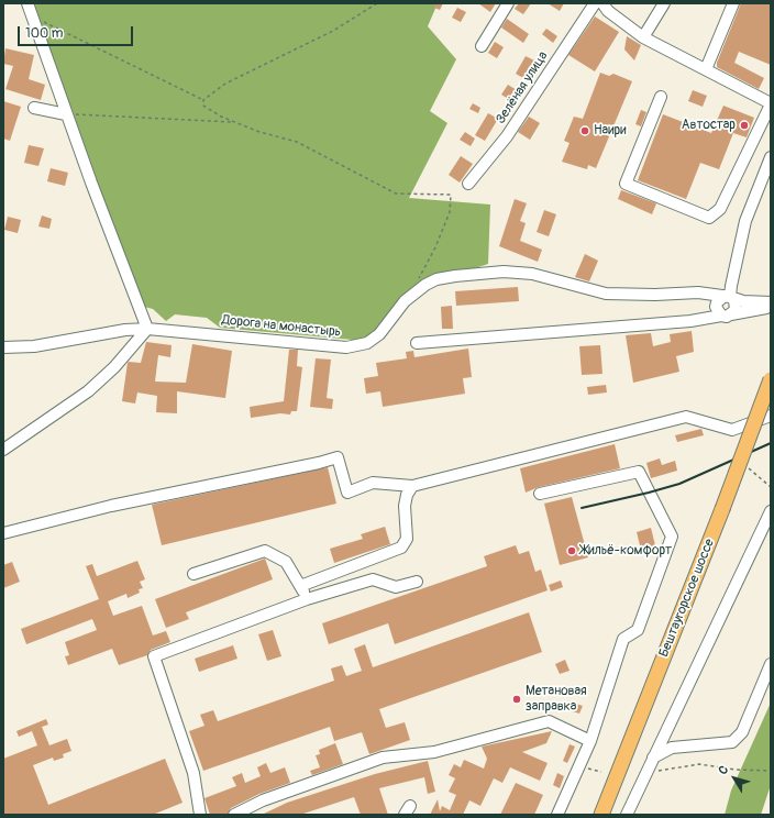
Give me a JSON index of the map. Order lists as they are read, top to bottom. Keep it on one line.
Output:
{"streets":{"main road":["Бештаугорское шоссе"],"street":["Зелёная улица","Дорога на монастырь"]},"places":["Автостар","Наири","Жильё-комфорт","Метановая заправка"],"scale_bar":"100 m","north":"top left"}
